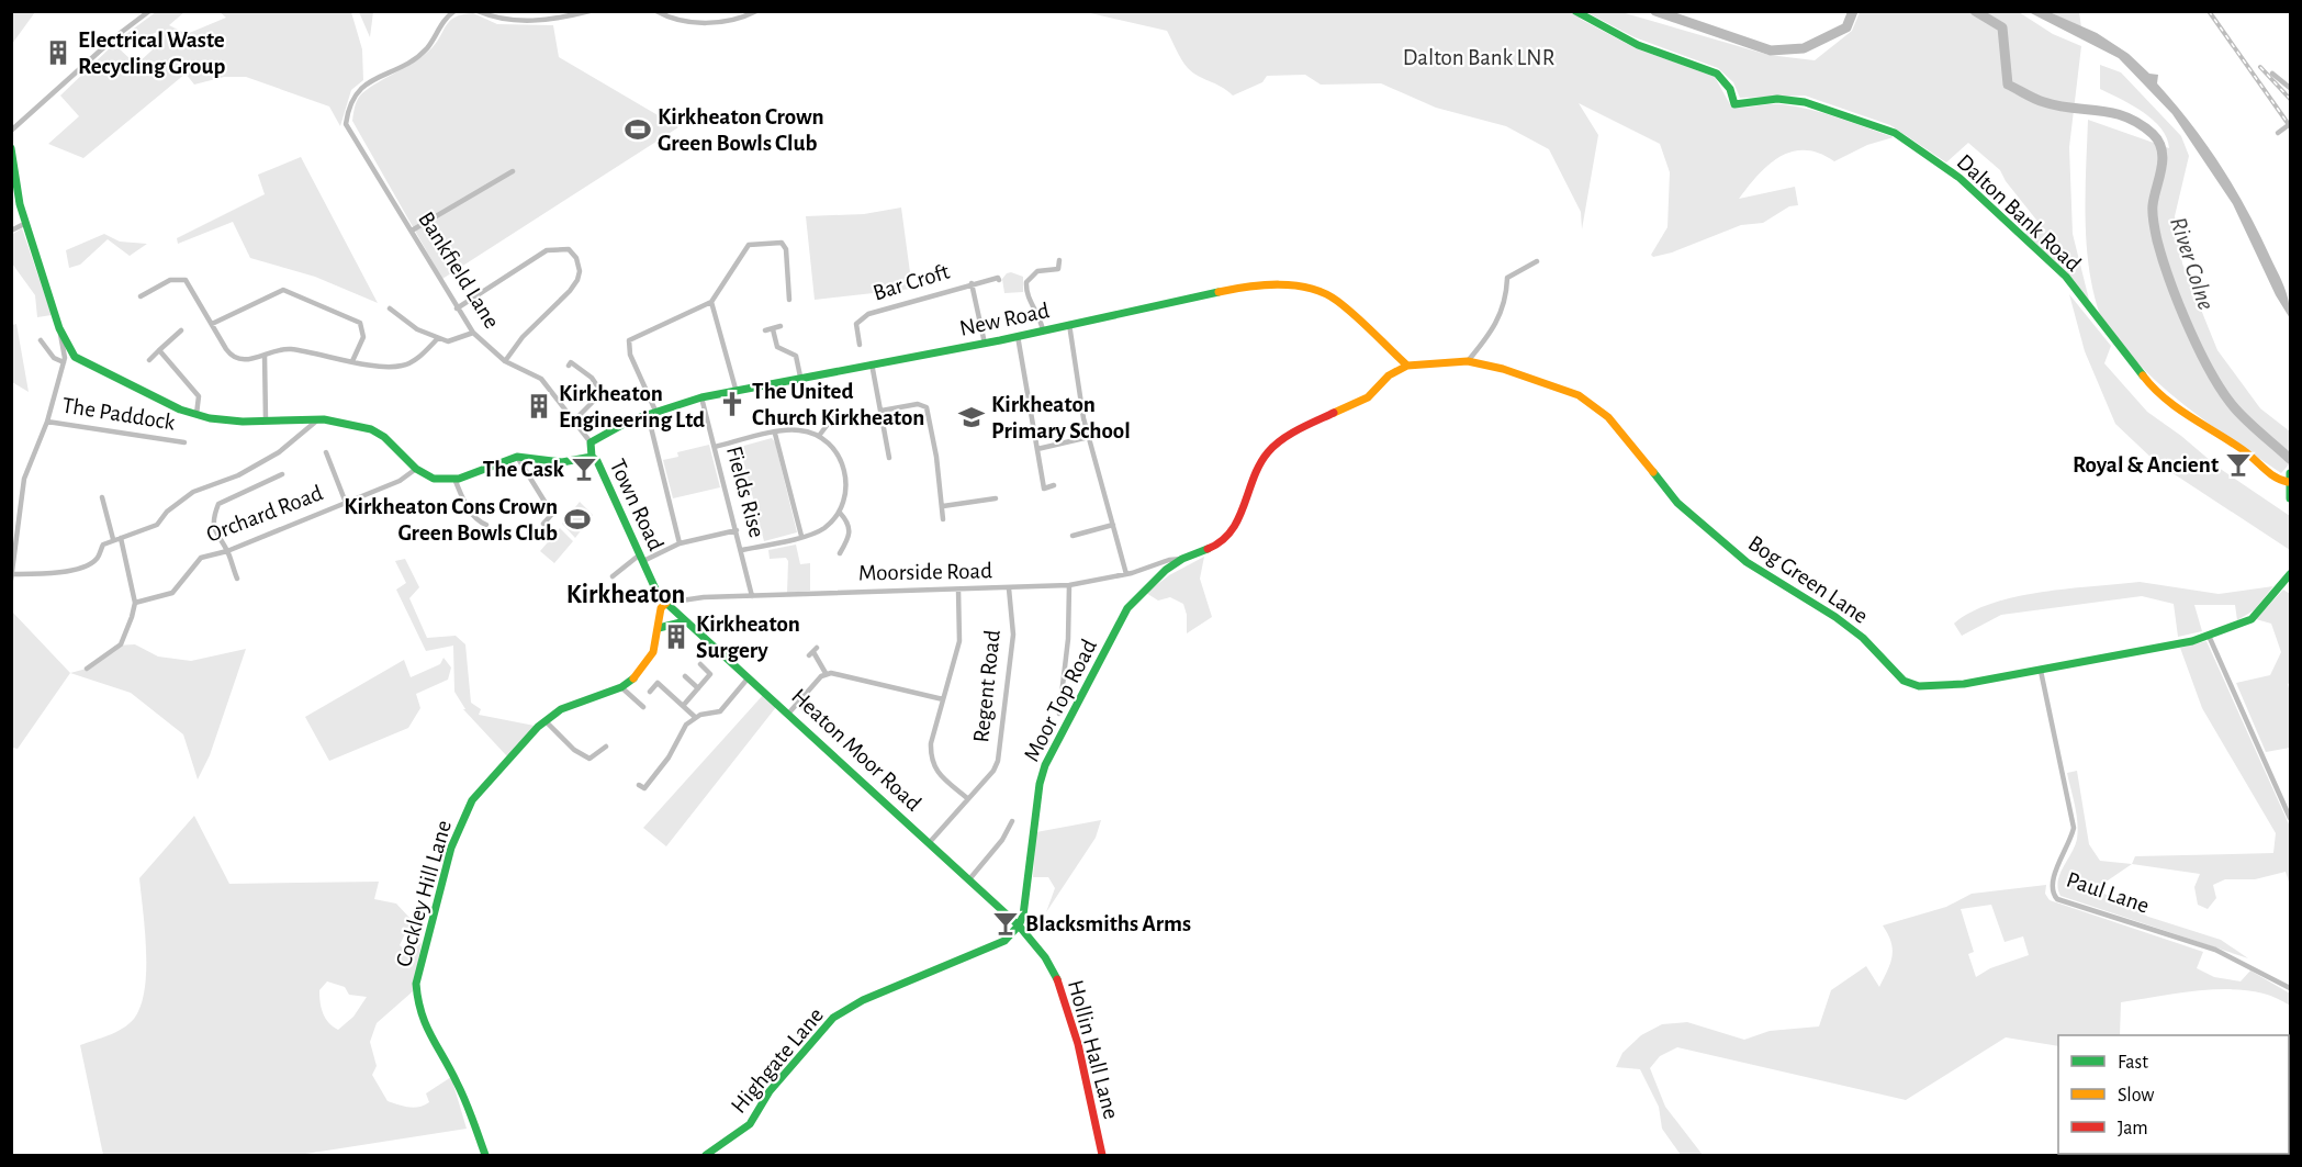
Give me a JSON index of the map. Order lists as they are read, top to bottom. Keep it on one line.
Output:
{"streets":{"street":["Dalton Bank Road","Bankfield Lane","Bar Croft","New Road","The Paddock","Fields Rise","Town Road","Orchard Road","Moorside Road","Bog Green Lane","Regent Road","Moor Top Road","Heaton Moor Road","Paul Lane","Cockley Hill Lane","Hollin Hall Lane","Highgate Lane"]},"crossings":[["Bankfield Lane","New Road"],["Bankfield Lane","Town Road"],["New Road","Fields Rise"],["New Road","Bog Green Lane"],["New Road","Moor Top Road"],["Fields Rise","Moorside Road"],["Town Road","Moorside Road"],["Town Road","Heaton Moor Road"],["Town Road","Cockley Hill Lane"],["Moorside Road","Regent Road"],["Moorside Road","Moor Top Road"],["Moorside Road","Heaton Moor Road"],["Moorside Road","Cockley Hill Lane"],["Bog Green Lane","Moor Top Road"],["Bog Green Lane","Paul Lane"],["Regent Road","Heaton Moor Road"],["Moor Top Road","Heaton Moor Road"],["Moor Top Road","Hollin Hall Lane"],["Moor Top Road","Highgate Lane"],["Heaton Moor Road","Cockley Hill Lane"],["Heaton Moor Road","Hollin Hall Lane"],["Heaton Moor Road","Highgate Lane"],["Hollin Hall Lane","Highgate Lane"]],"districts":["Kirkheaton"],"water":["River Colne"],"parks":["Dalton Bank LNR"],"places":{"building":["Electrical Waste Recycling Group","Kirkheaton Engineering Ltd","Kirkheaton Surgery"],"sports":["Kirkheaton Crown Green Bowls Club","Kirkheaton Cons Crown Green Bowls Club"],"church":["The United Church Kirkheaton"],"school or university":["Kirkheaton Primary School"],"bar":["Royal & Ancient","The Cask","Blacksmiths Arms"]},"legend":["Fast","Slow","Jam"]}
